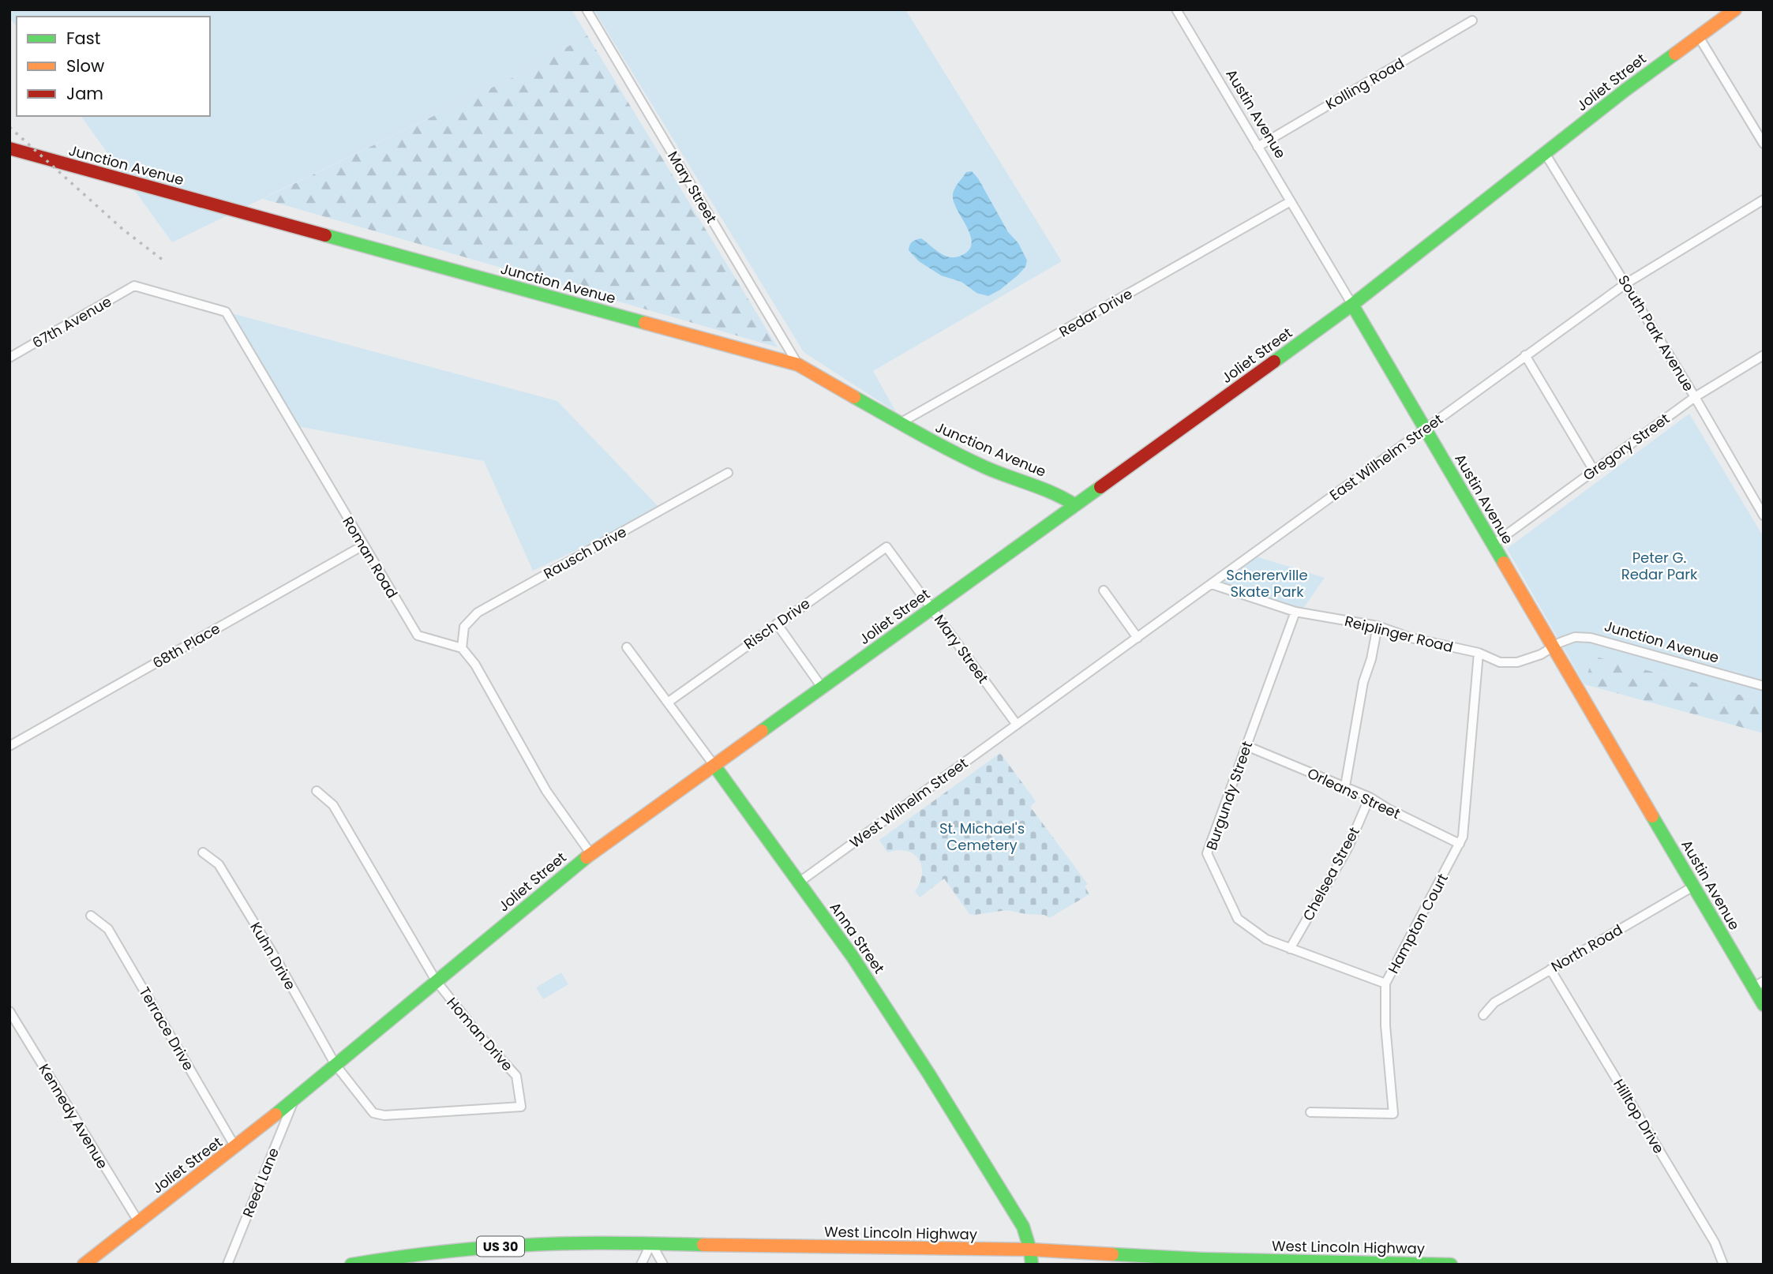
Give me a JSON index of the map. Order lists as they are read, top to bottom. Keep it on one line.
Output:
{"streets":{"street":["Joliet Street","Kolling Road","Austin Avenue","Junction Avenue","Mary Street","Redar Drive","67th Avenue","South Park Avenue","Gregory Street","East Wilhelm Street","Rausch Drive","Roman Road","Risch Drive","Reiplinger Road","68th Place","Orleans Street","Burgundy Street","West Wilhelm Street","Chelsea Street","Hampton Court","Anna Street","North Road","Kuhn Drive","Terrace Drive","Homan Drive","Kennedy Avenue","Hilltop Drive","Reed Lane","West Lincoln Highway","US 30"]},"crossings":[["Joliet Street","Austin Avenue"],["Joliet Street","Junction Avenue"],["Joliet Street","Mary Street"],["Joliet Street","South Park Avenue"],["Joliet Street","Anna Street"],["Joliet Street","Kuhn Drive"],["Joliet Street","Terrace Drive"],["Joliet Street","Homan Drive"],["Joliet Street","Kennedy Avenue"],["Joliet Street","Reed Lane"],["Kolling Road","Austin Avenue"],["Austin Avenue","Junction Avenue"],["Austin Avenue","Redar Drive"],["Austin Avenue","Gregory Street"],["Austin Avenue","East Wilhelm Street"],["Austin Avenue","Reiplinger Road"],["Austin Avenue","North Road"],["Junction Avenue","Mary Street"],["Junction Avenue","Redar Drive"],["Junction Avenue","Reiplinger Road"],["Mary Street","East Wilhelm Street"],["Mary Street","Risch Drive"],["Mary Street","West Wilhelm Street"],["67th Avenue","Roman Road"],["South Park Avenue","Gregory Street"],["South Park Avenue","East Wilhelm Street"],["East Wilhelm Street","Reiplinger Road"],["East Wilhelm Street","West Wilhelm Street"],["Rausch Drive","Roman Road"],["Roman Road","68th Place"],["Risch Drive","Anna Street"],["Reiplinger Road","Burgundy Street"],["Reiplinger Road","Hampton Court"],["Orleans Street","Burgundy Street"],["Orleans Street","Chelsea Street"],["Orleans Street","Hampton Court"],["Burgundy Street","Chelsea Street"],["Burgundy Street","Hampton Court"],["West Wilhelm Street","Anna Street"],["Anna Street","West Lincoln Highway"],["North Road","Hilltop Drive"],["Kuhn Drive","Homan Drive"]],"parks":["Peter G. Redar Park","Schererville Skate Park","St. Michael's Cemetery"],"legend":["Fast","Slow","Jam"]}
